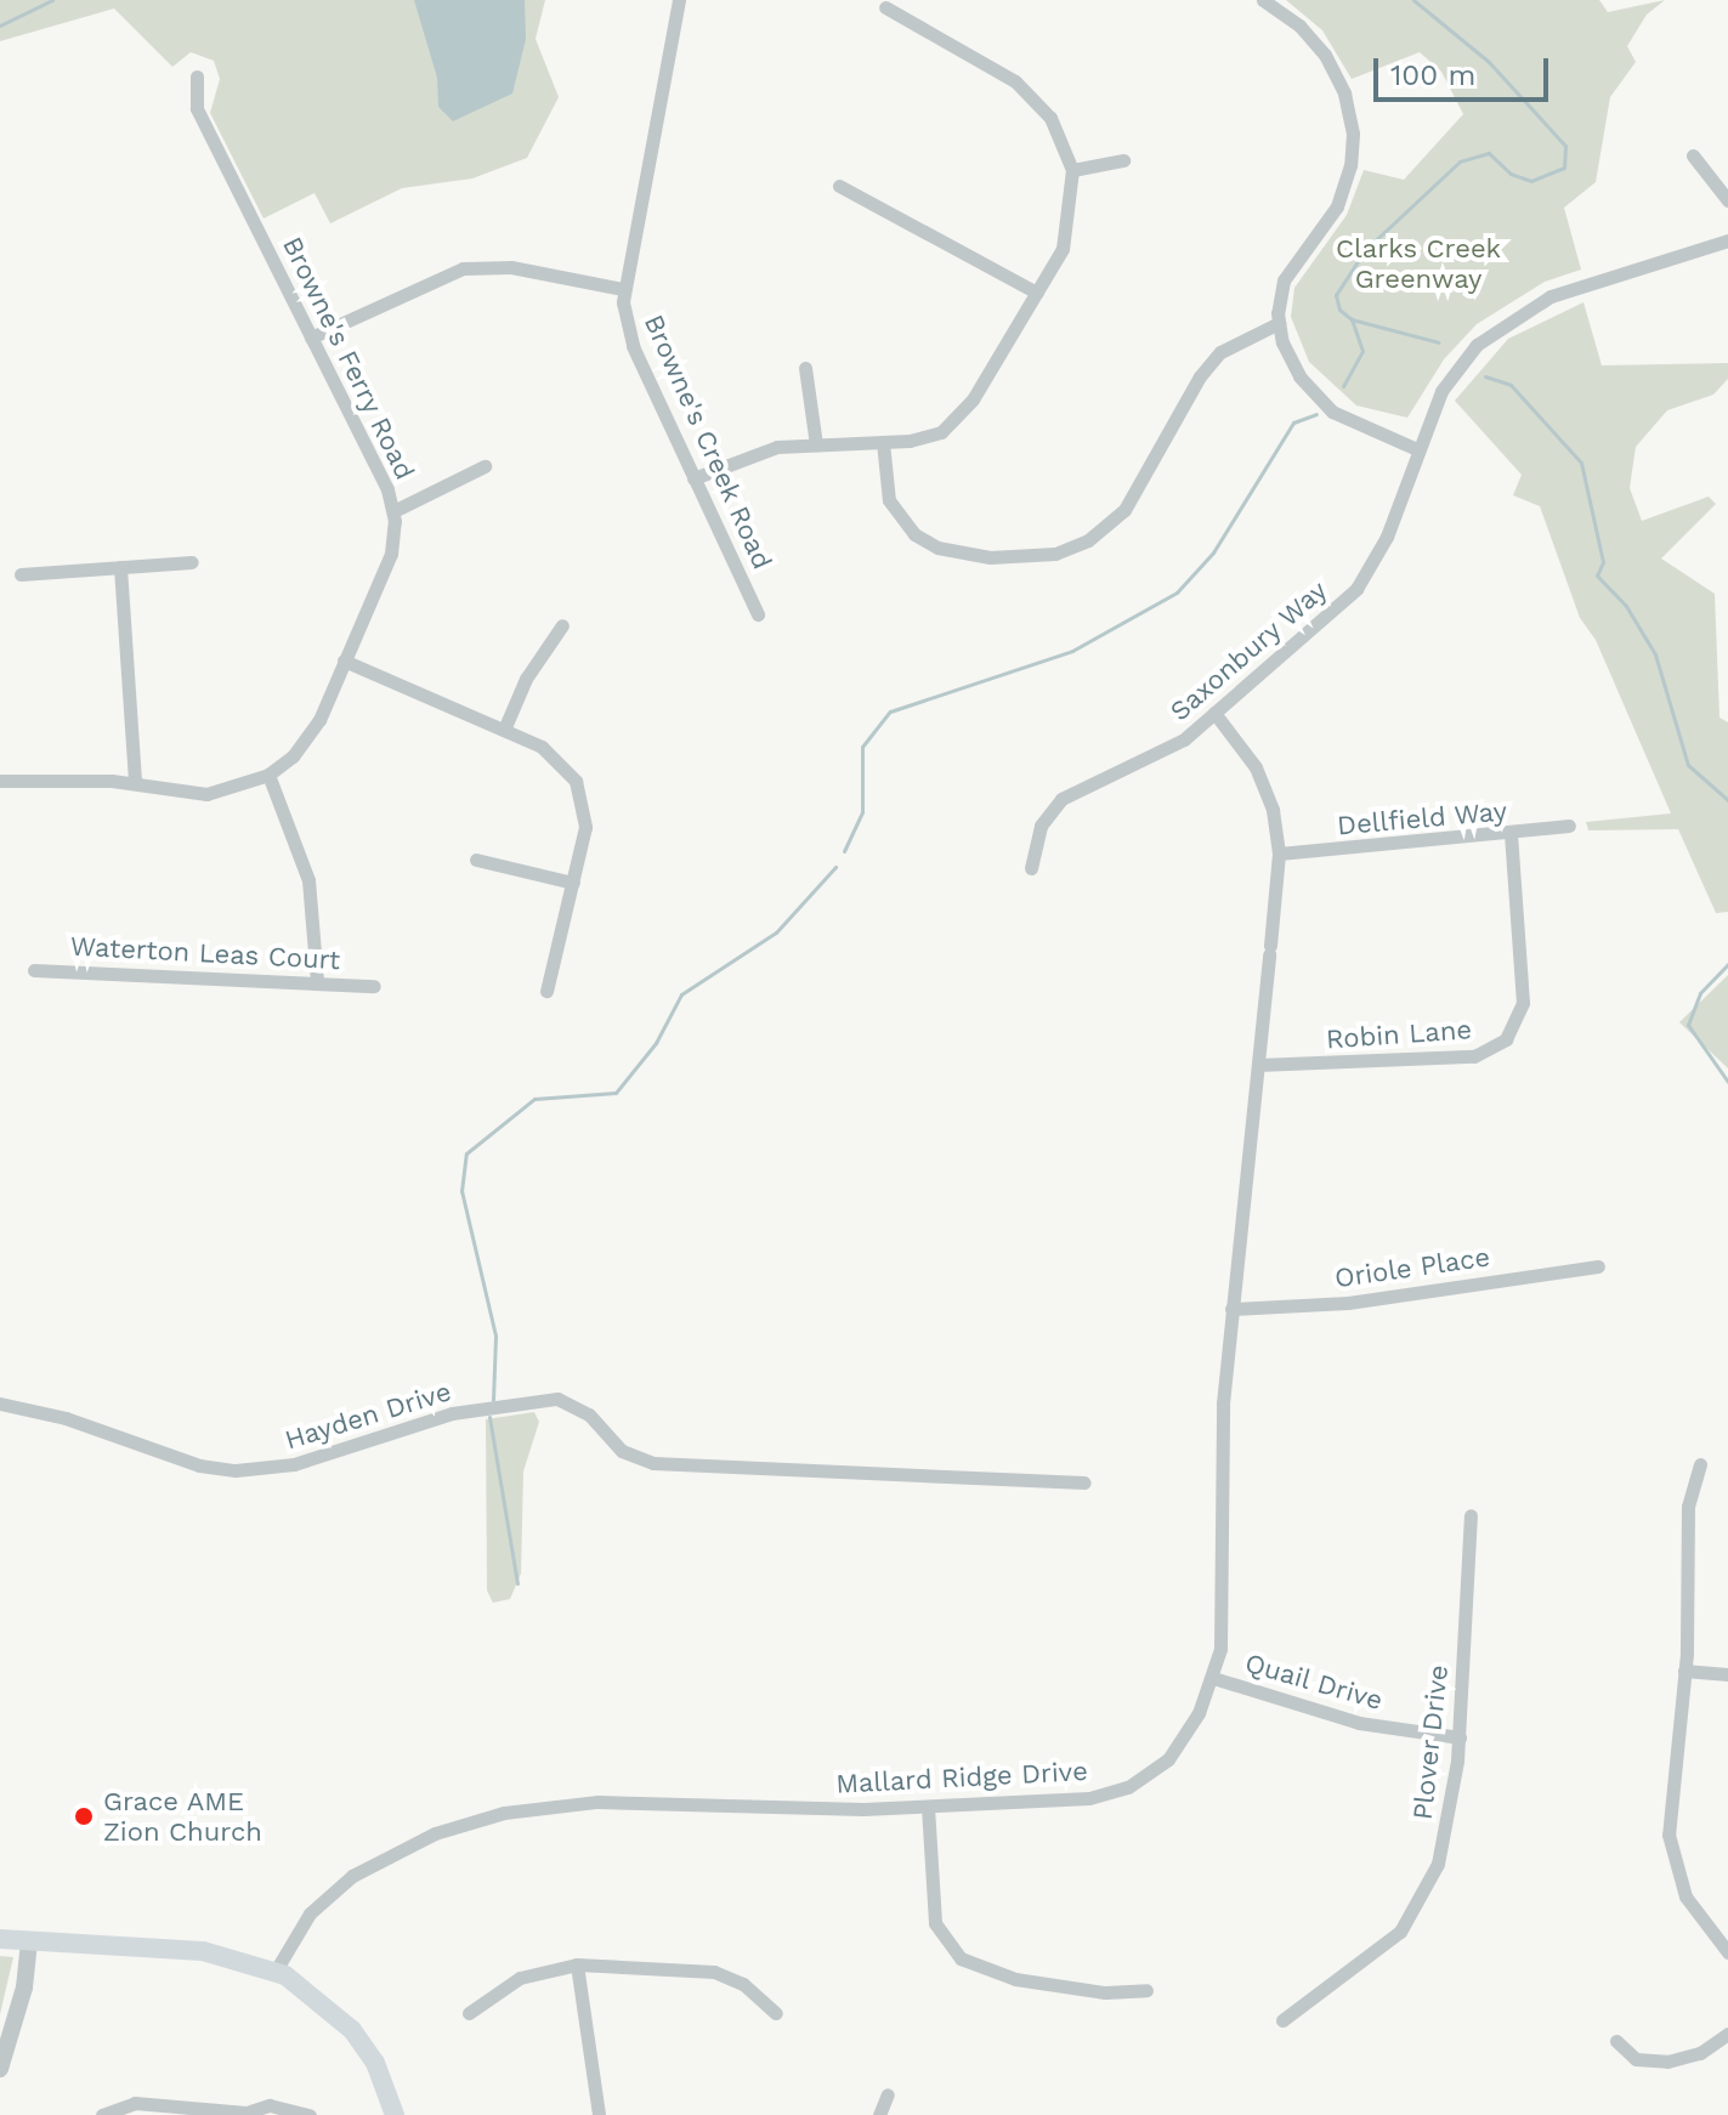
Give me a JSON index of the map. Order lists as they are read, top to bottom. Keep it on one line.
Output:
{"streets":{"street":["Browne's Ferry Road","Browne's Creek Road","Saxonbury Way","Dellfield Way","Waterton Leas Court","Robin Lane","Oriole Place","Hayden Drive","Quail Drive","Plover Drive","Mallard Ridge Drive"]},"crossings":[["Saxonbury Way","Mallard Ridge Drive"],["Dellfield Way","Robin Lane"],["Dellfield Way","Mallard Ridge Drive"],["Robin Lane","Mallard Ridge Drive"],["Oriole Place","Mallard Ridge Drive"],["Quail Drive","Plover Drive"],["Quail Drive","Mallard Ridge Drive"]],"parks":["Clarks Creek Greenway"],"places":["Grace AME Zion Church"],"scale_bar":"100 m"}
